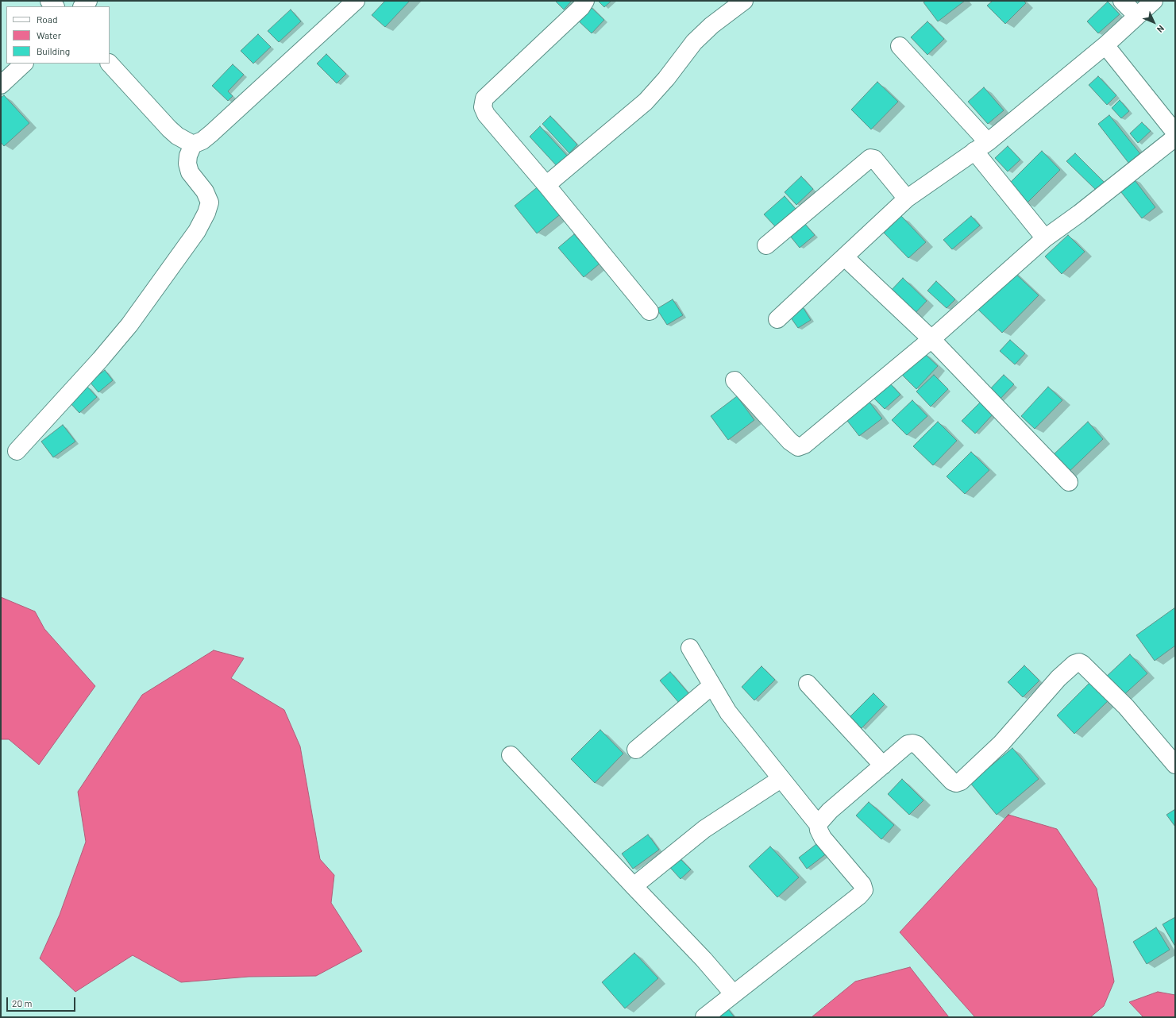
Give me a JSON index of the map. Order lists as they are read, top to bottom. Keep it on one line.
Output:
{"legend":["Road","Water","Building"],"scale_bar":"20 m","north":"bottom right"}
